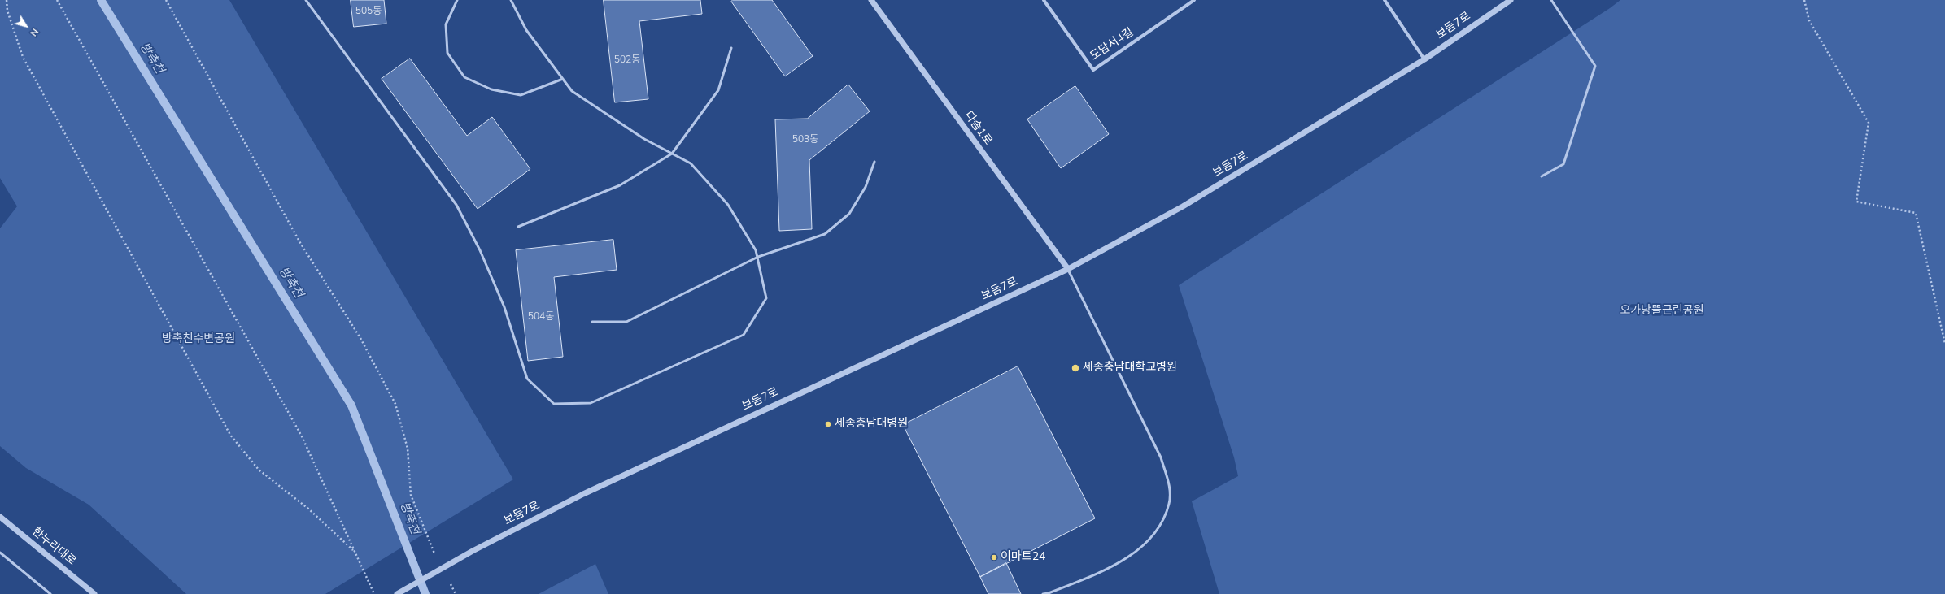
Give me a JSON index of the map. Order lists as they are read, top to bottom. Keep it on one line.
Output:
{"streets":{"street":["보듬7로","도담서4길","다솜1로","한누리대로"]},"crossings":[["보듬7로","다솜1로"]],"water":["방축천"],"parks":["오가낭뜰근린공원","방축천수변공원"],"places":["세종충남대학교병원","세종충남대병원","이마트24"],"house_numbers":["505동","502동","503동","504동"],"north":"bottom right"}
